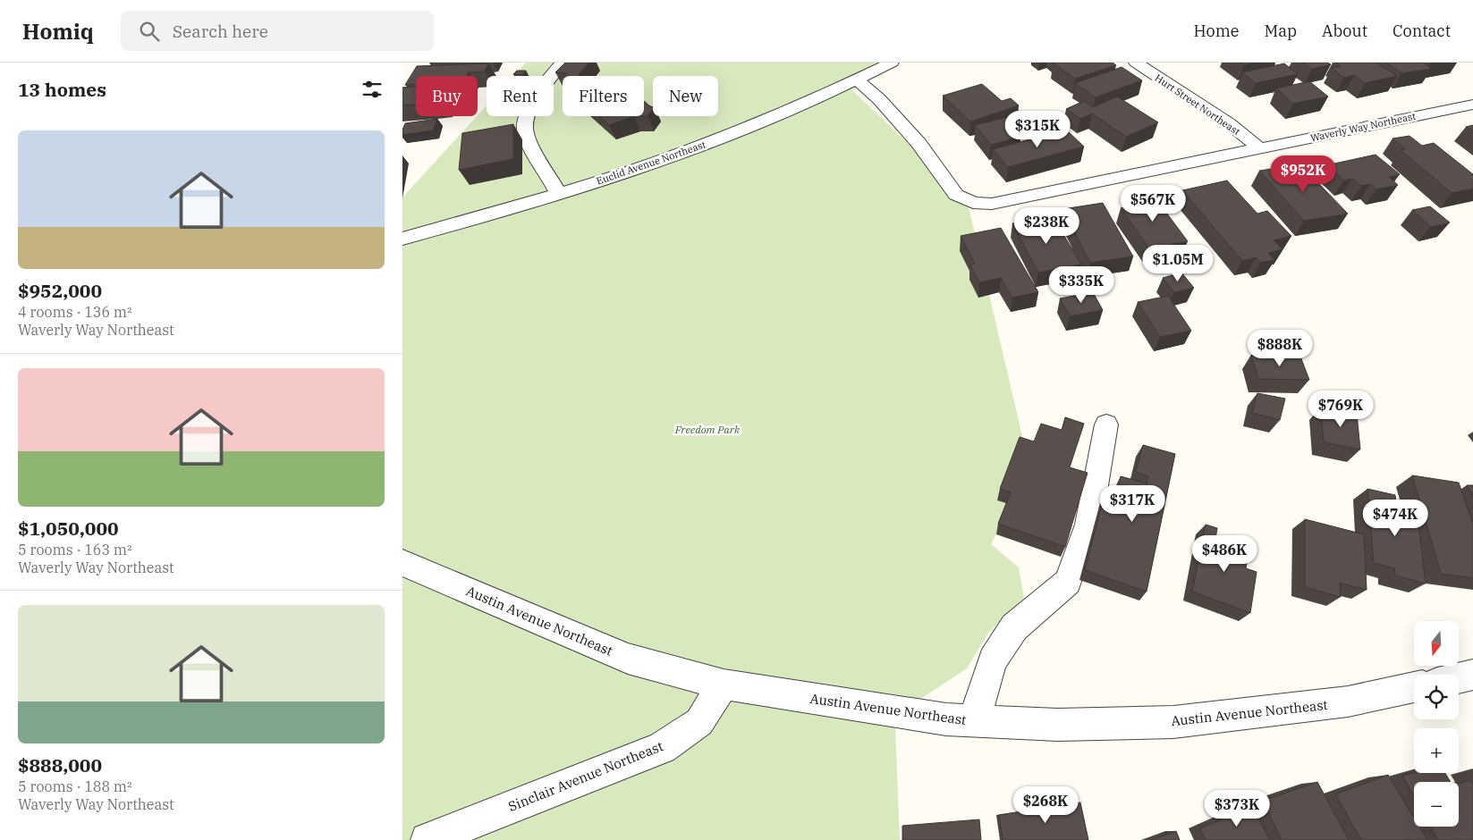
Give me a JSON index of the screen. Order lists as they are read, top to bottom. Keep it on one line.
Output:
{"streets":{"street":["Hurt Street Northeast","Waverly Way Northeast","Euclid Avenue Northeast","Austin Avenue Northeast","Sinclair Avenue Northeast"]},"crossings":[["Hurt Street Northeast","Waverly Way Northeast"],["Waverly Way Northeast","Euclid Avenue Northeast"],["Austin Avenue Northeast","Sinclair Avenue Northeast"]],"parks":["Freedom Park"],"north":"bottom","page":{"header":"Homiq","search":"Search here","nav":["Home","Map","About","Contact"],"heading":"13 homes","chip":["Buy","Rent","Filters","New"],"price":["$315K","$952K","$567K","$238K","$1.05M","$335K","$888K","$769K","$317K","$474K","$486K","$268K","$373K"],"list":[{"name":"$952,000","note":"4 rooms · 136 m² · Waverly Way Northeast"},{"name":"$1,050,000","note":"5 rooms · 163 m² · Waverly Way Northeast"},{"name":"$888,000","note":"5 rooms · 188 m² · Waverly Way Northeast"}],"map_buttons":["+","−"]}}
